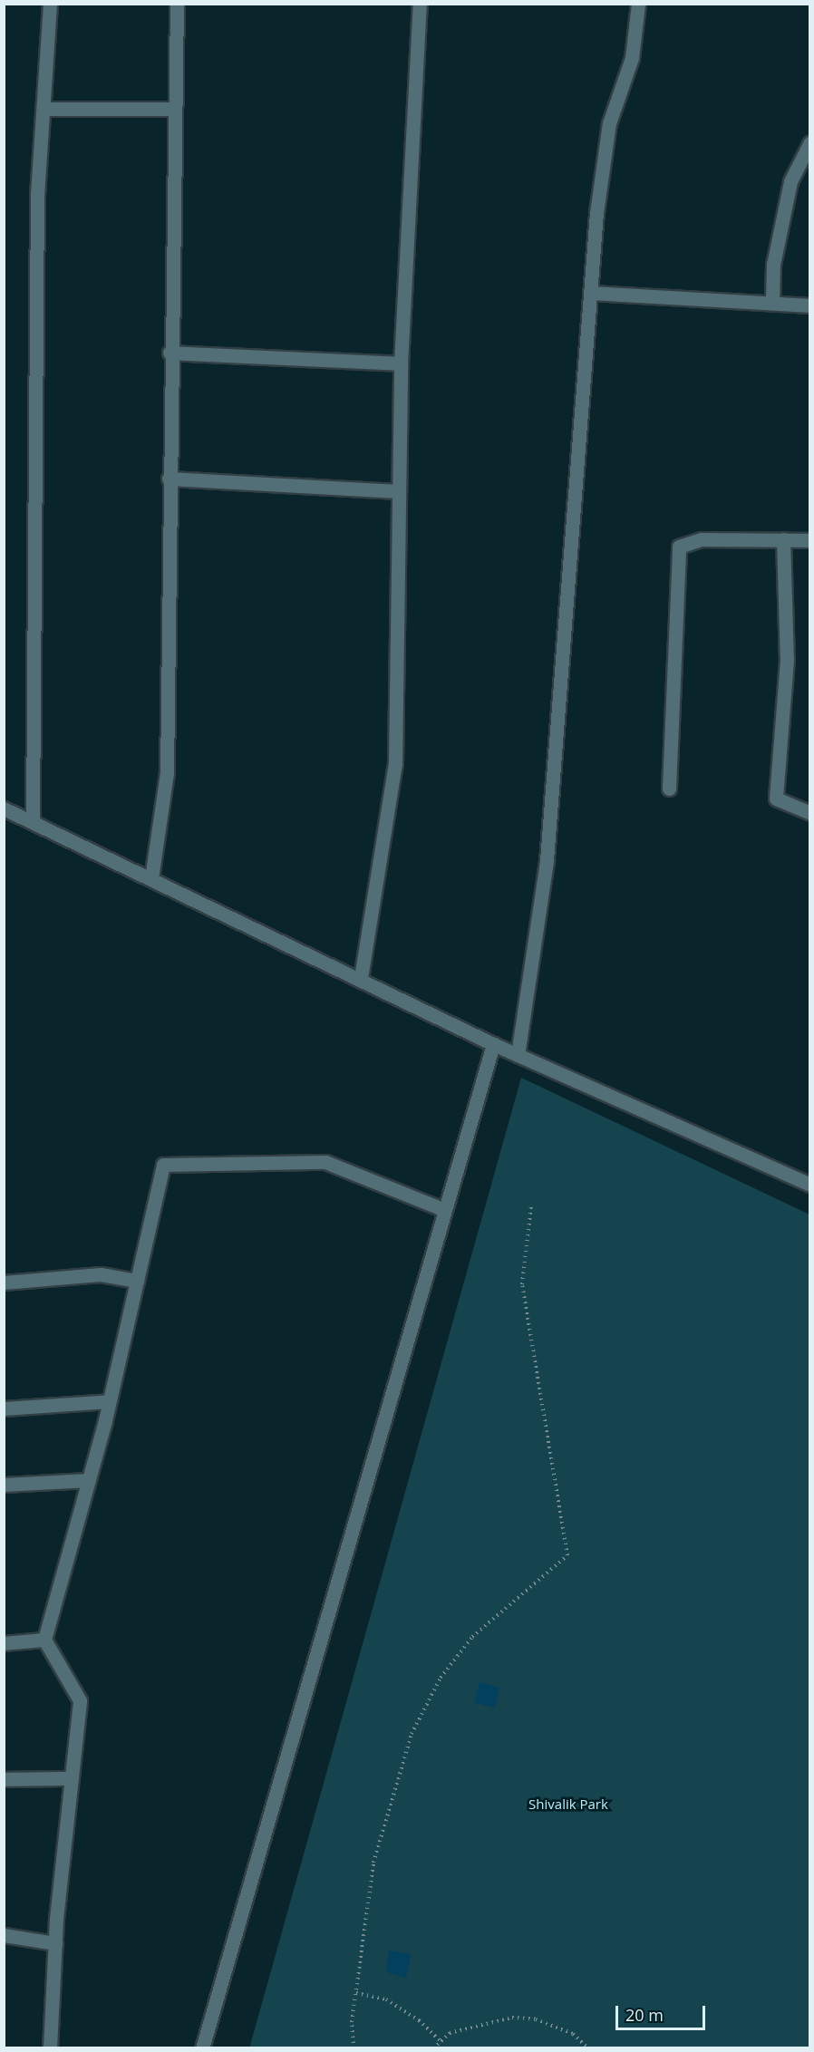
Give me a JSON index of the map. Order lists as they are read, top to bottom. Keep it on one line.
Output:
{"parks":["Shivalik Park"],"scale_bar":"20 m"}
